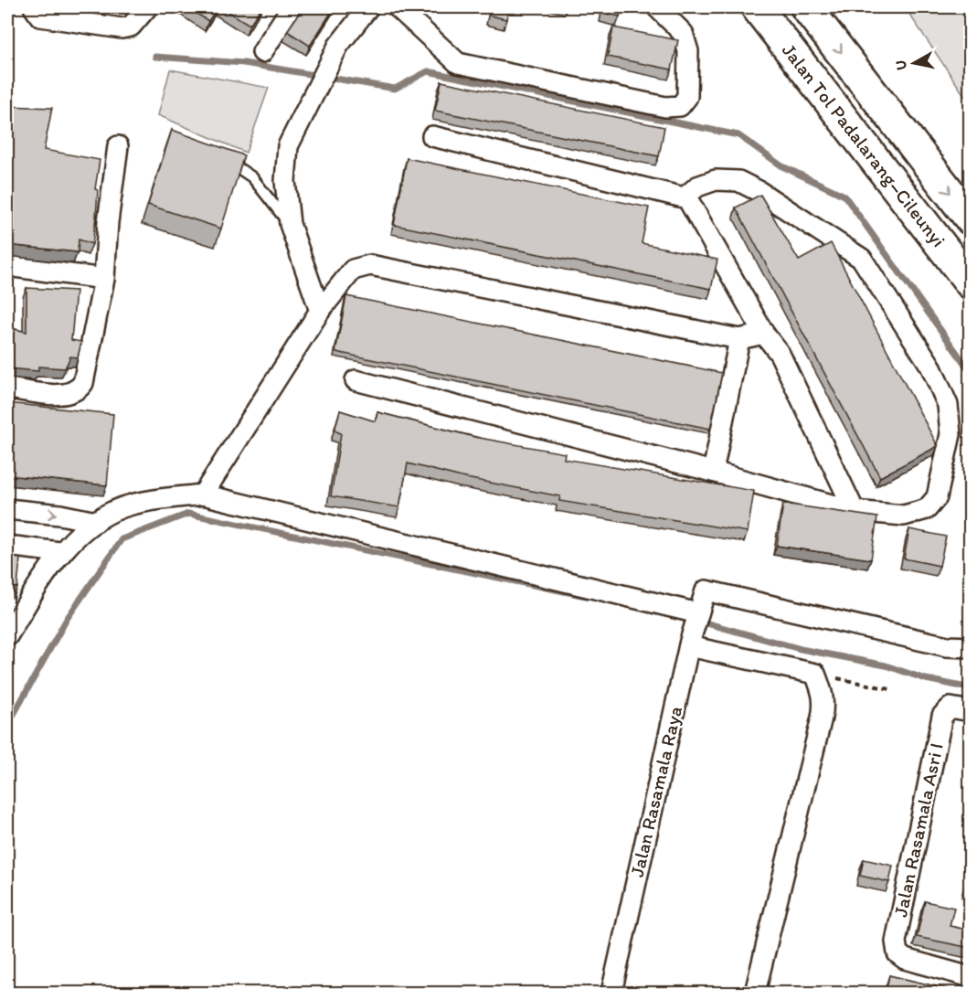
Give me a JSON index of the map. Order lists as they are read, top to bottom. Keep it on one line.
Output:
{"streets":{"highway":["Jalan Tol Padalarang–Cileunyi"],"street":["Jalan Rasamala Raya","Jalan Rasamala Asri I"]},"north":"left"}
